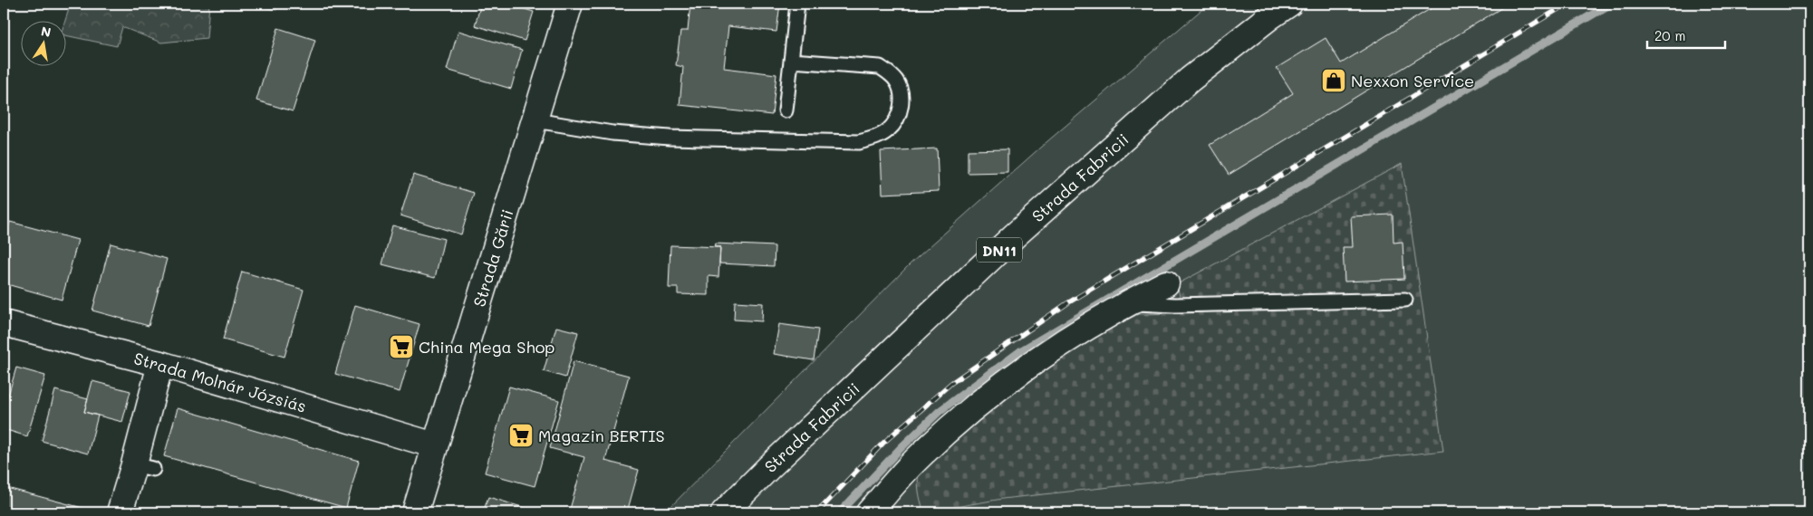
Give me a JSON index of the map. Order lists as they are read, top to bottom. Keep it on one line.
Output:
{"streets":{"main road":["Strada Fabricii","DN11","Strada Gării","Strada Molnár Józsiás"]},"crossings":[["Strada Gării","Strada Molnár Józsiás"]],"places":{"shop":["Nexxon Service"],"supermarket":["China Mega Shop","Magazin BERTIS"]},"scale_bar":"20 m","north":"top"}
